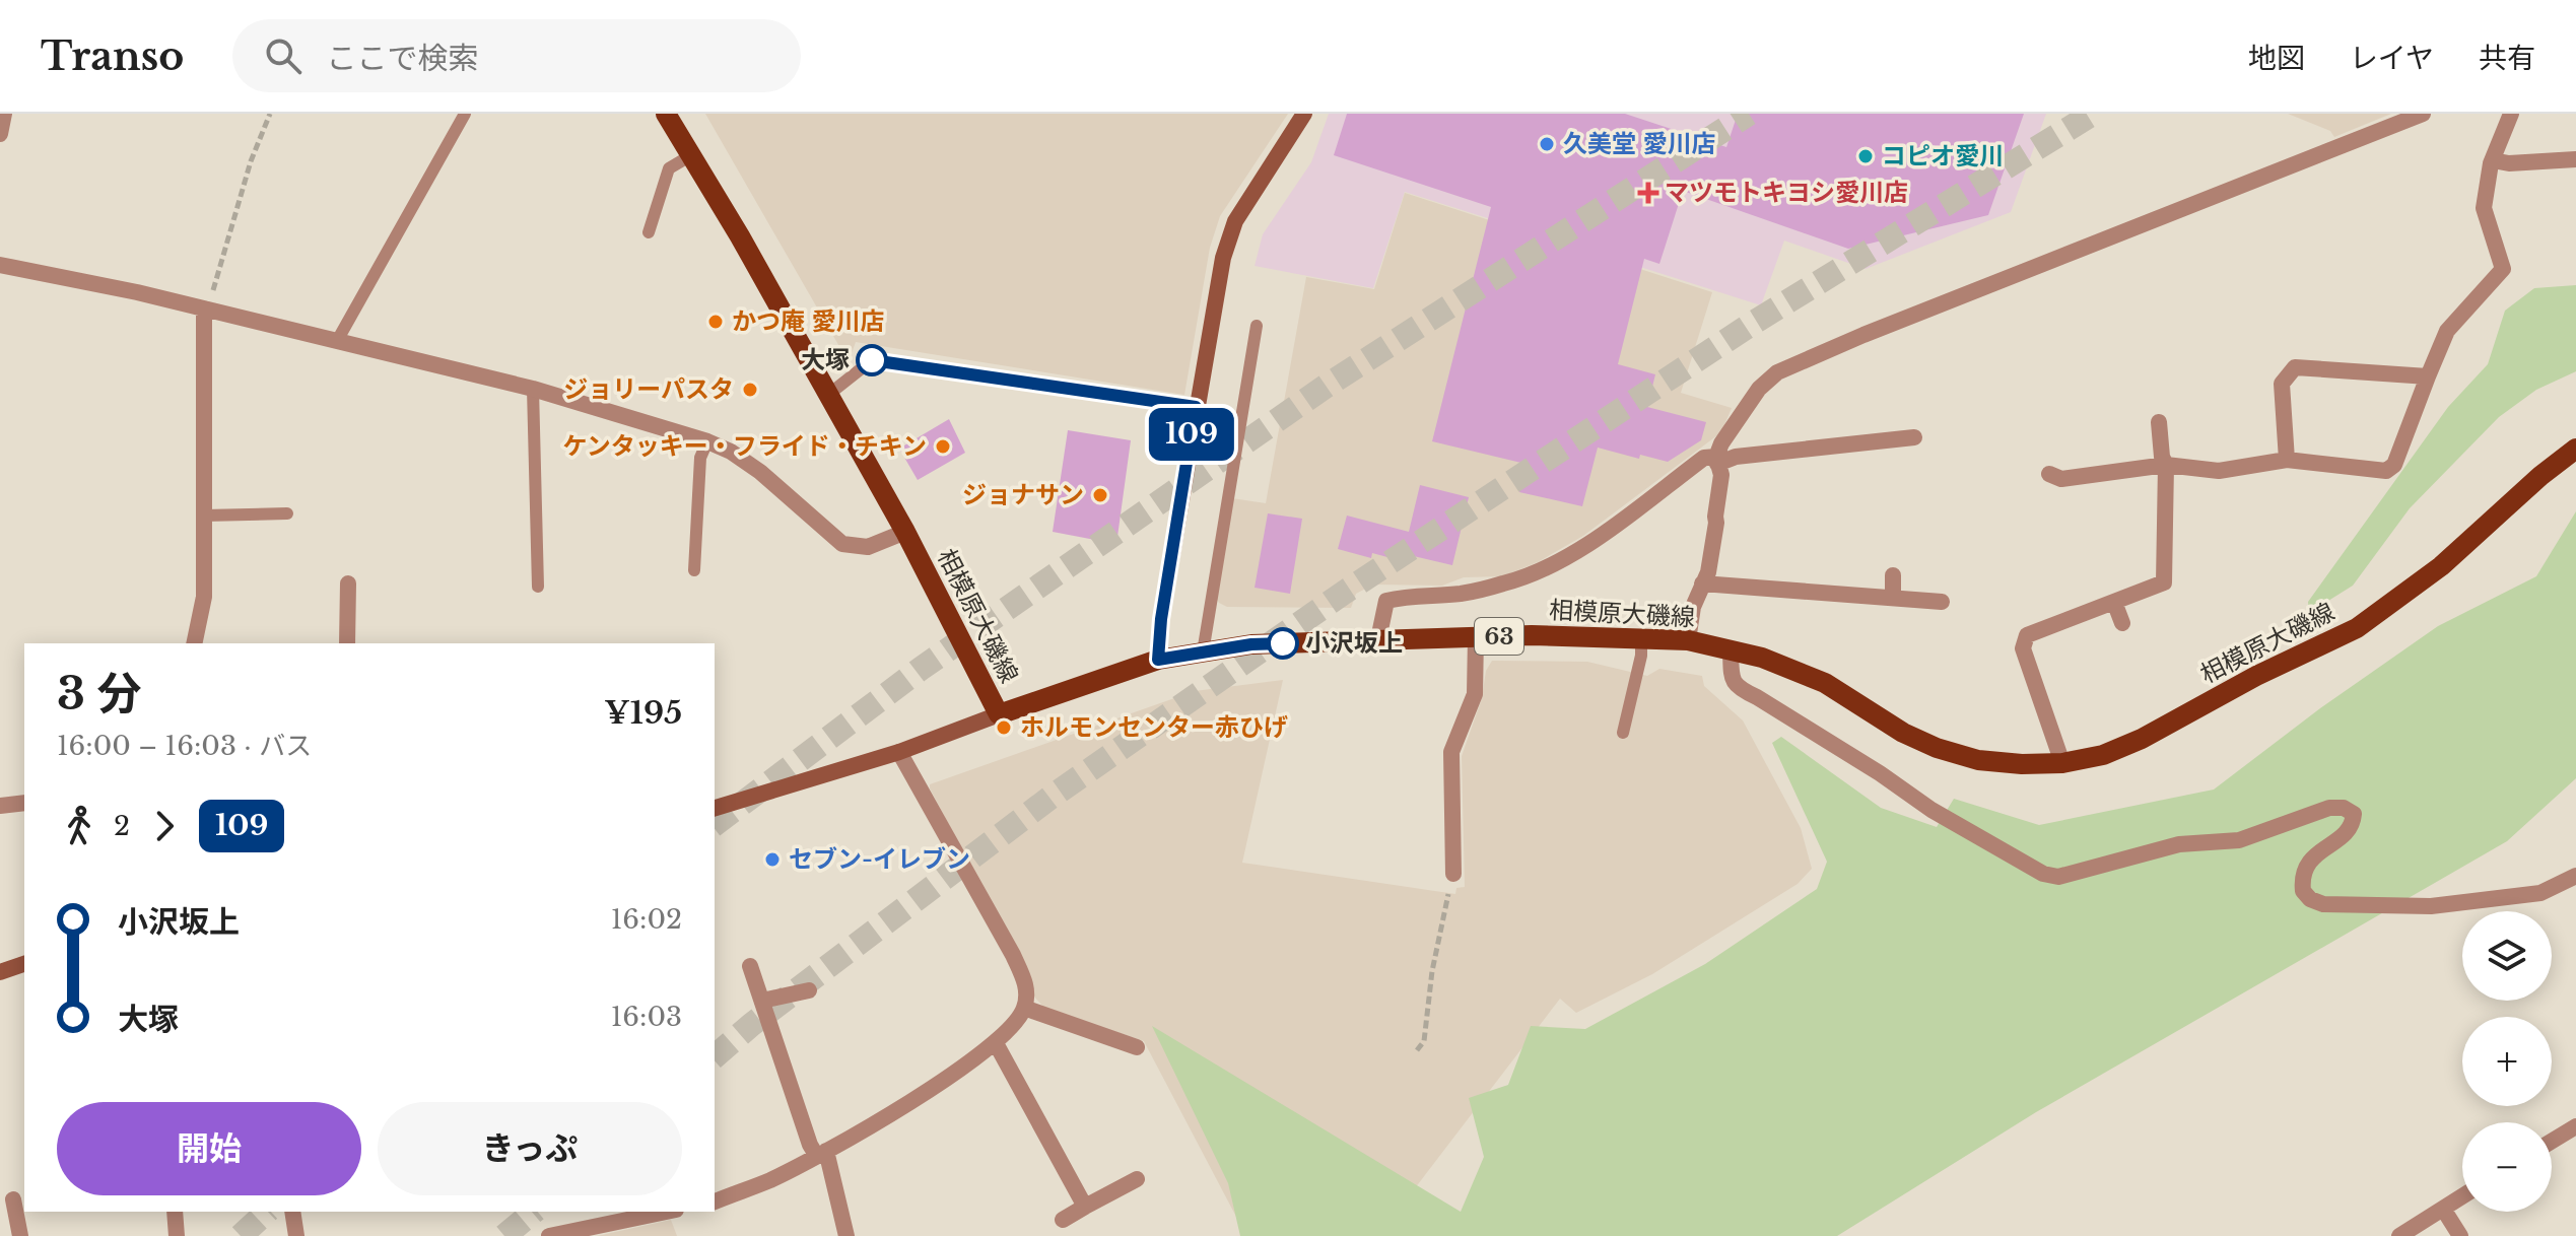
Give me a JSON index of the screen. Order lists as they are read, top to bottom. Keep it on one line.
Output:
{"streets":{"main road":["相模原大磯線","63"]},"places":{"other":["久美堂 愛川店","コピオ愛川","かつ庵 愛川店","大塚","ジョリーパスタ","ケンタッキー・フライド・チキン","ジョナサン","小沢坂上","ホルモンセンター赤ひげ","セブン-イレブン"],"health":["マツモトキヨシ愛川店"]},"lines":["bus line 109"],"page":{"header":"Transo","search":"ここで検索","nav":["地図","レイヤ","共有"],"on_map":"109","heading":["3 分","16:00 – 16:03 · バス","¥195"],"legs":["2","109"],"list":[{"name":"小沢坂上","value":"16:02"},{"name":"大塚","value":"16:03"}],"map_buttons":["+","−"],"buttons":["開始","きっぷ"]}}
